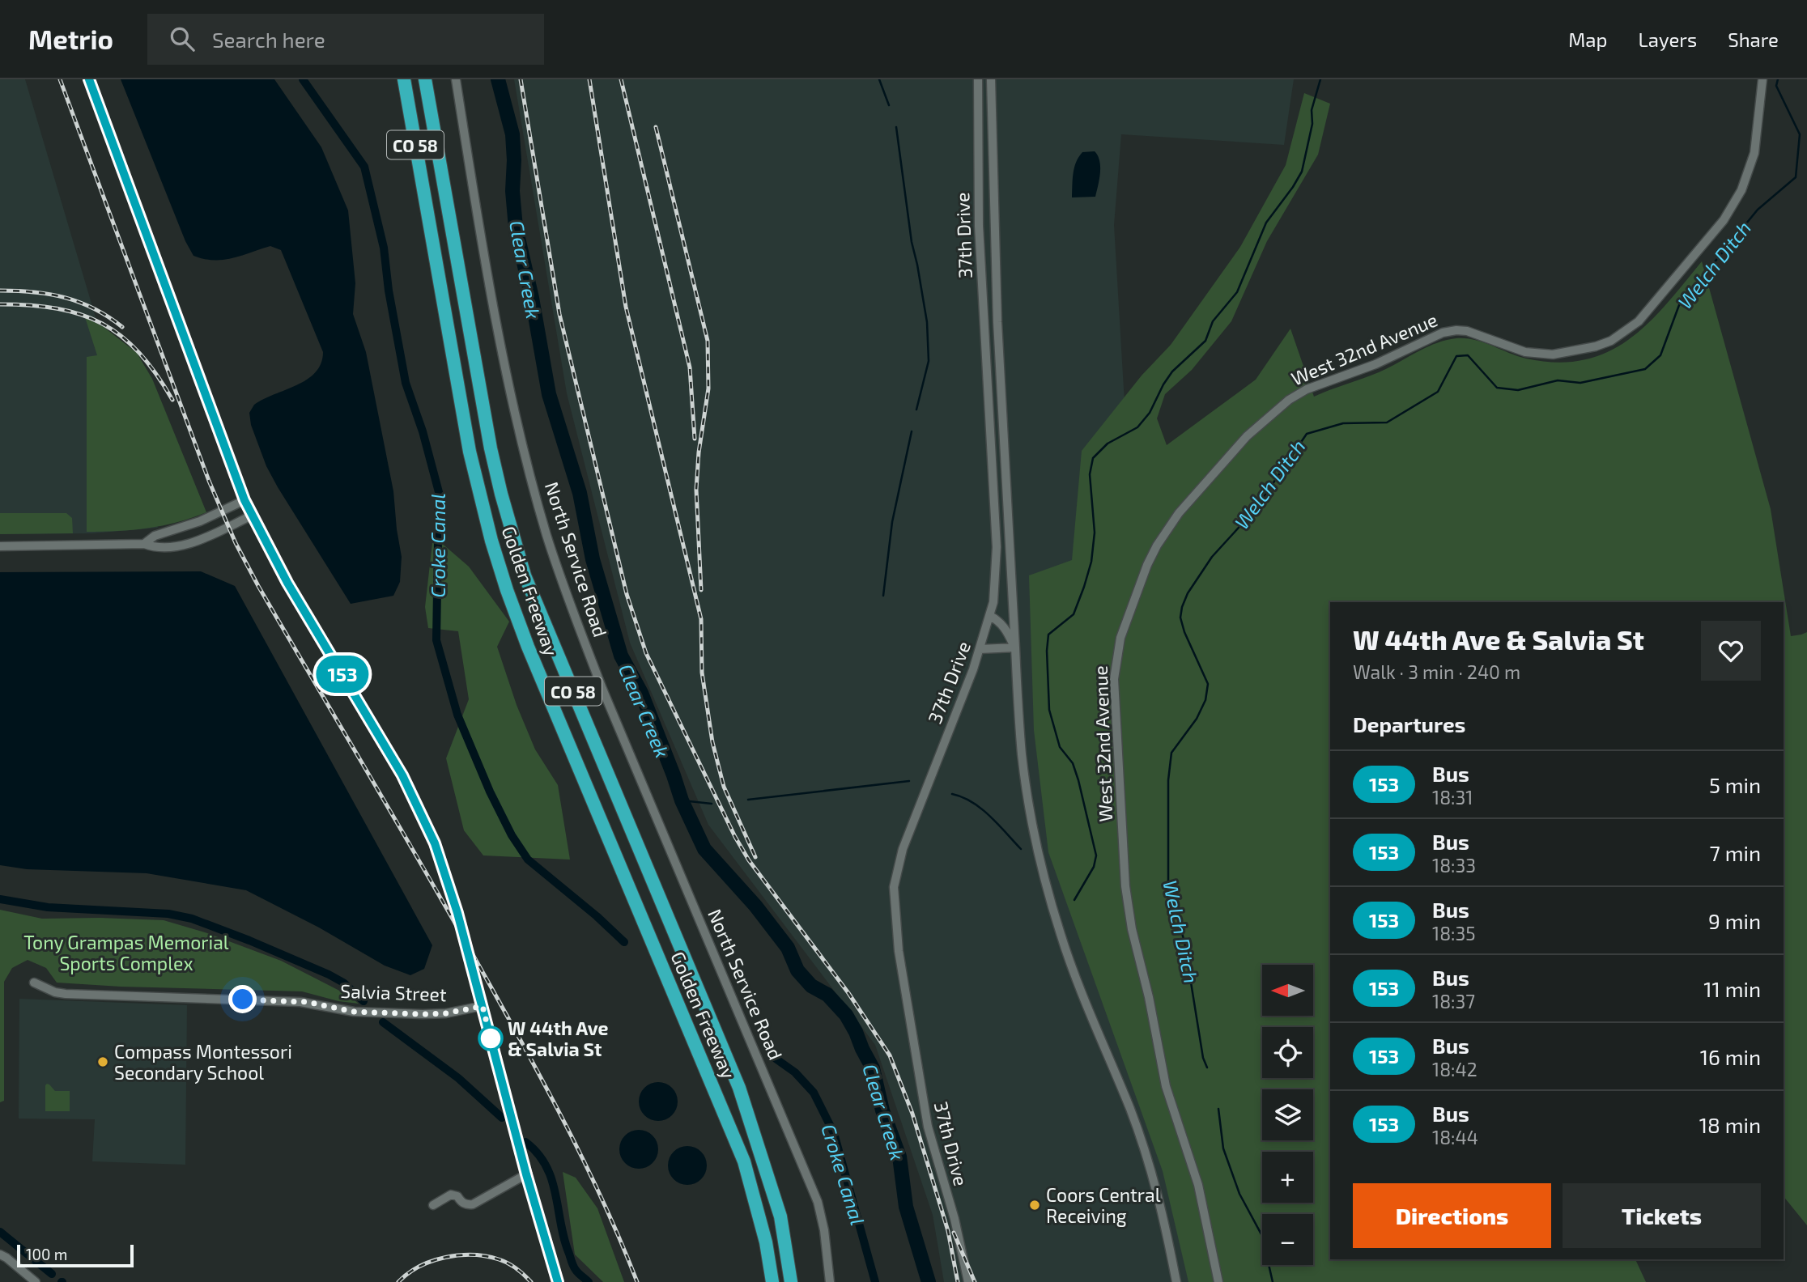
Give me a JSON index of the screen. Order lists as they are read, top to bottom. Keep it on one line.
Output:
{"streets":{"highway":["CO 58","Golden Freeway"],"street":["37th Drive","West 32nd Avenue","North Service Road","Salvia Street"]},"water":["Welch Ditch","Clear Creek","Croke Canal"],"parks":["Tony Grampas Memorial Sports Complex"],"places":["W 44th Ave & Salvia St","Compass Montessori Secondary School","Coors Central Receiving"],"lines":["bus line 153"],"scale_bar":"100 m","north":"left","page":{"header":"Metrio","search":"Search here","nav":["Map","Layers","Share"],"on_map":"153","heading":[["W 44th Ave & Salvia St","Walk · 3 min · 240 m"],"Departures"],"list":[{"mark":"153","name":"Bus","note":"18:31","value":"5 min"},{"mark":"153","name":"Bus","note":"18:33","value":"7 min"},{"mark":"153","name":"Bus","note":"18:35","value":"9 min"},{"mark":"153","name":"Bus","note":"18:37","value":"11 min"},{"mark":"153","name":"Bus","note":"18:42","value":"16 min"},{"mark":"153","name":"Bus","note":"18:44","value":"18 min"}],"map_buttons":["+","−"],"buttons":["Directions","Tickets"],"scale":"100 m"}}
